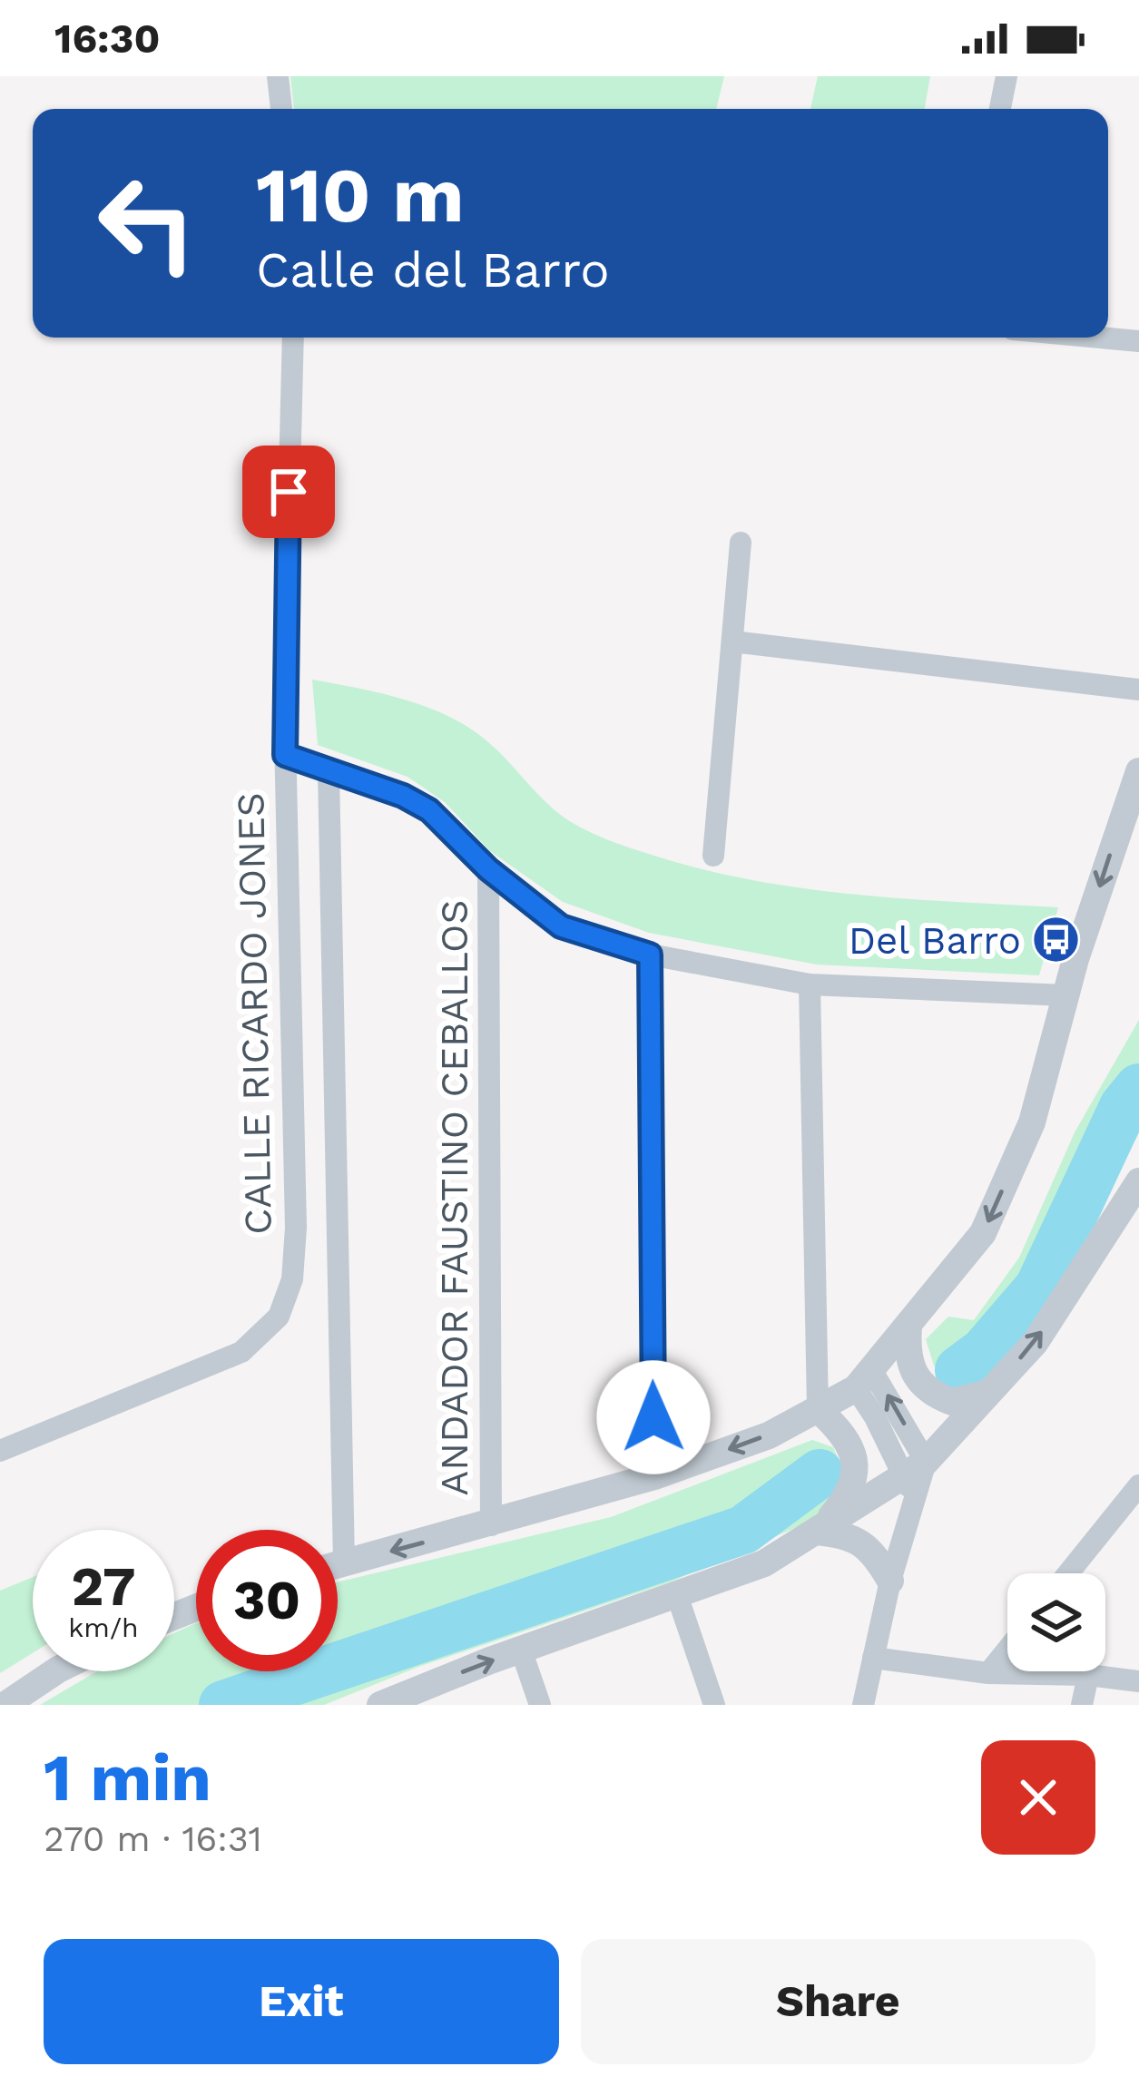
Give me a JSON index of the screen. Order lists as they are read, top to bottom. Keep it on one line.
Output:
{"streets":{"street":["CALLE RICARDO JONES","ANDADOR FAUSTINO CEBALLOS"]},"places":{"bus stop":["Del Barro"]},"page":{"status":"16:30","turn":["110 m","Calle del Barro"],"speed":"27 km/h","limit":"30","heading":["1 min","270 m · 16:31"],"buttons":["Exit","Share"]}}
